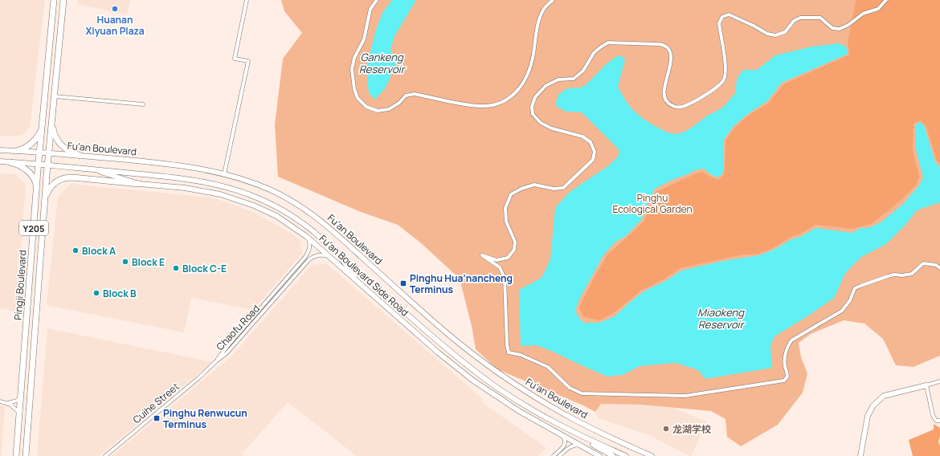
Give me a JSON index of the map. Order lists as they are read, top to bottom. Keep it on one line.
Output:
{"streets":{"main road":["Fu'an Boulevard","Y205","Fu'an Boulevard Side Road","Pingji Boulevard"],"street":["Chaofu Road","Cuihe Street"]},"crossings":[["Fu'an Boulevard","Pingji Boulevard"],["Fu'an Boulevard Side Road","Chaofu Road"],["Chaofu Road","Cuihe Street"]],"water":["Gankeng Reservoir","Miaokeng Reservoir"],"parks":["Pinghu Ecological Garden"],"places":{"other":["Huanan Xiyuan Plaza","Block A","Block E","Block C-E","Block B","龙湖学校"],"transit":["Pinghu Hua‘nancheng Terminus","Pinghu Renwucun Terminus"]}}
